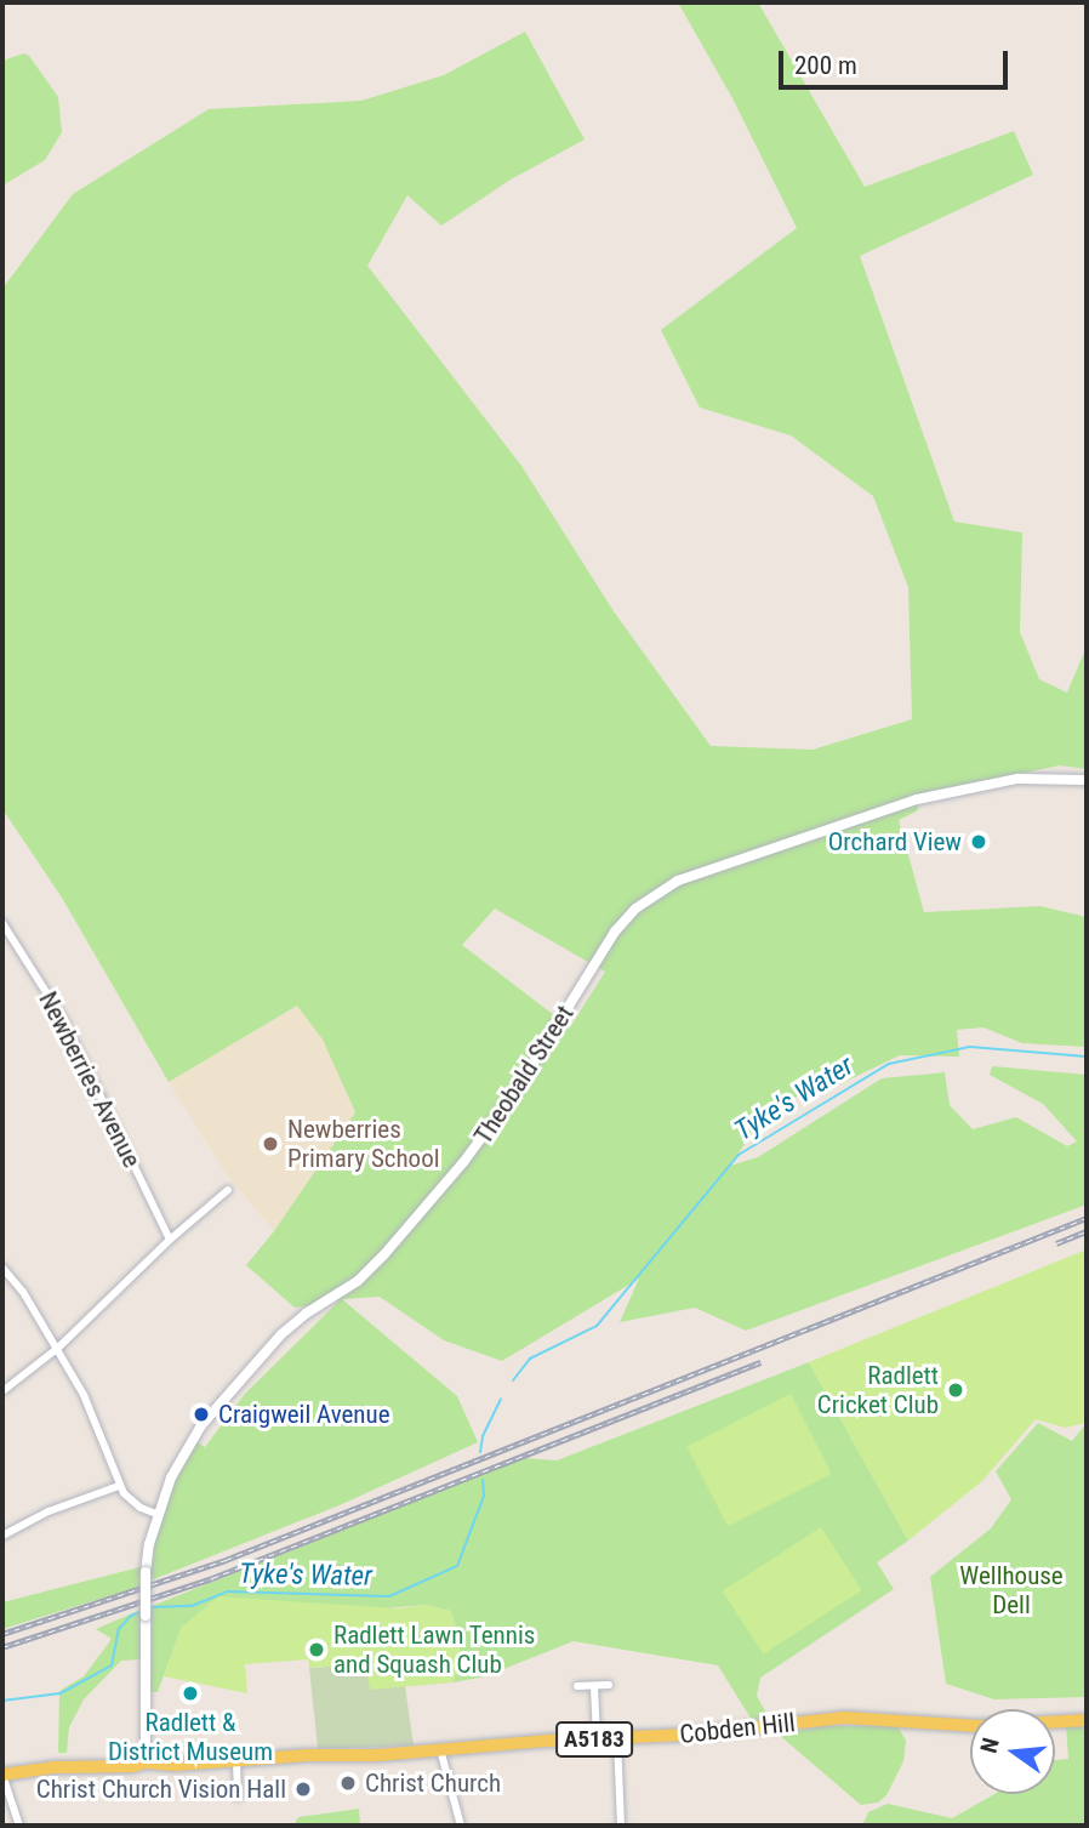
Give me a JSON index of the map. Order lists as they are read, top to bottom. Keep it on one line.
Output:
{"streets":{"main road":["Cobden Hill","A5183"],"street":["Theobald Street","Newberries Avenue"]},"crossings":[["Theobald Street","A5183"],["Cobden Hill","A5183"]],"water":["Tyke's Water"],"parks":["Wellhouse Dell"],"places":["Orchard View","Newberries Primary School","Radlett Cricket Club","Craigweil Avenue","Radlett Lawn Tennis and Squash Club","Radlett & District Museum","Christ Church","Christ Church Vision Hall"],"scale_bar":"200 m","north":"left"}
